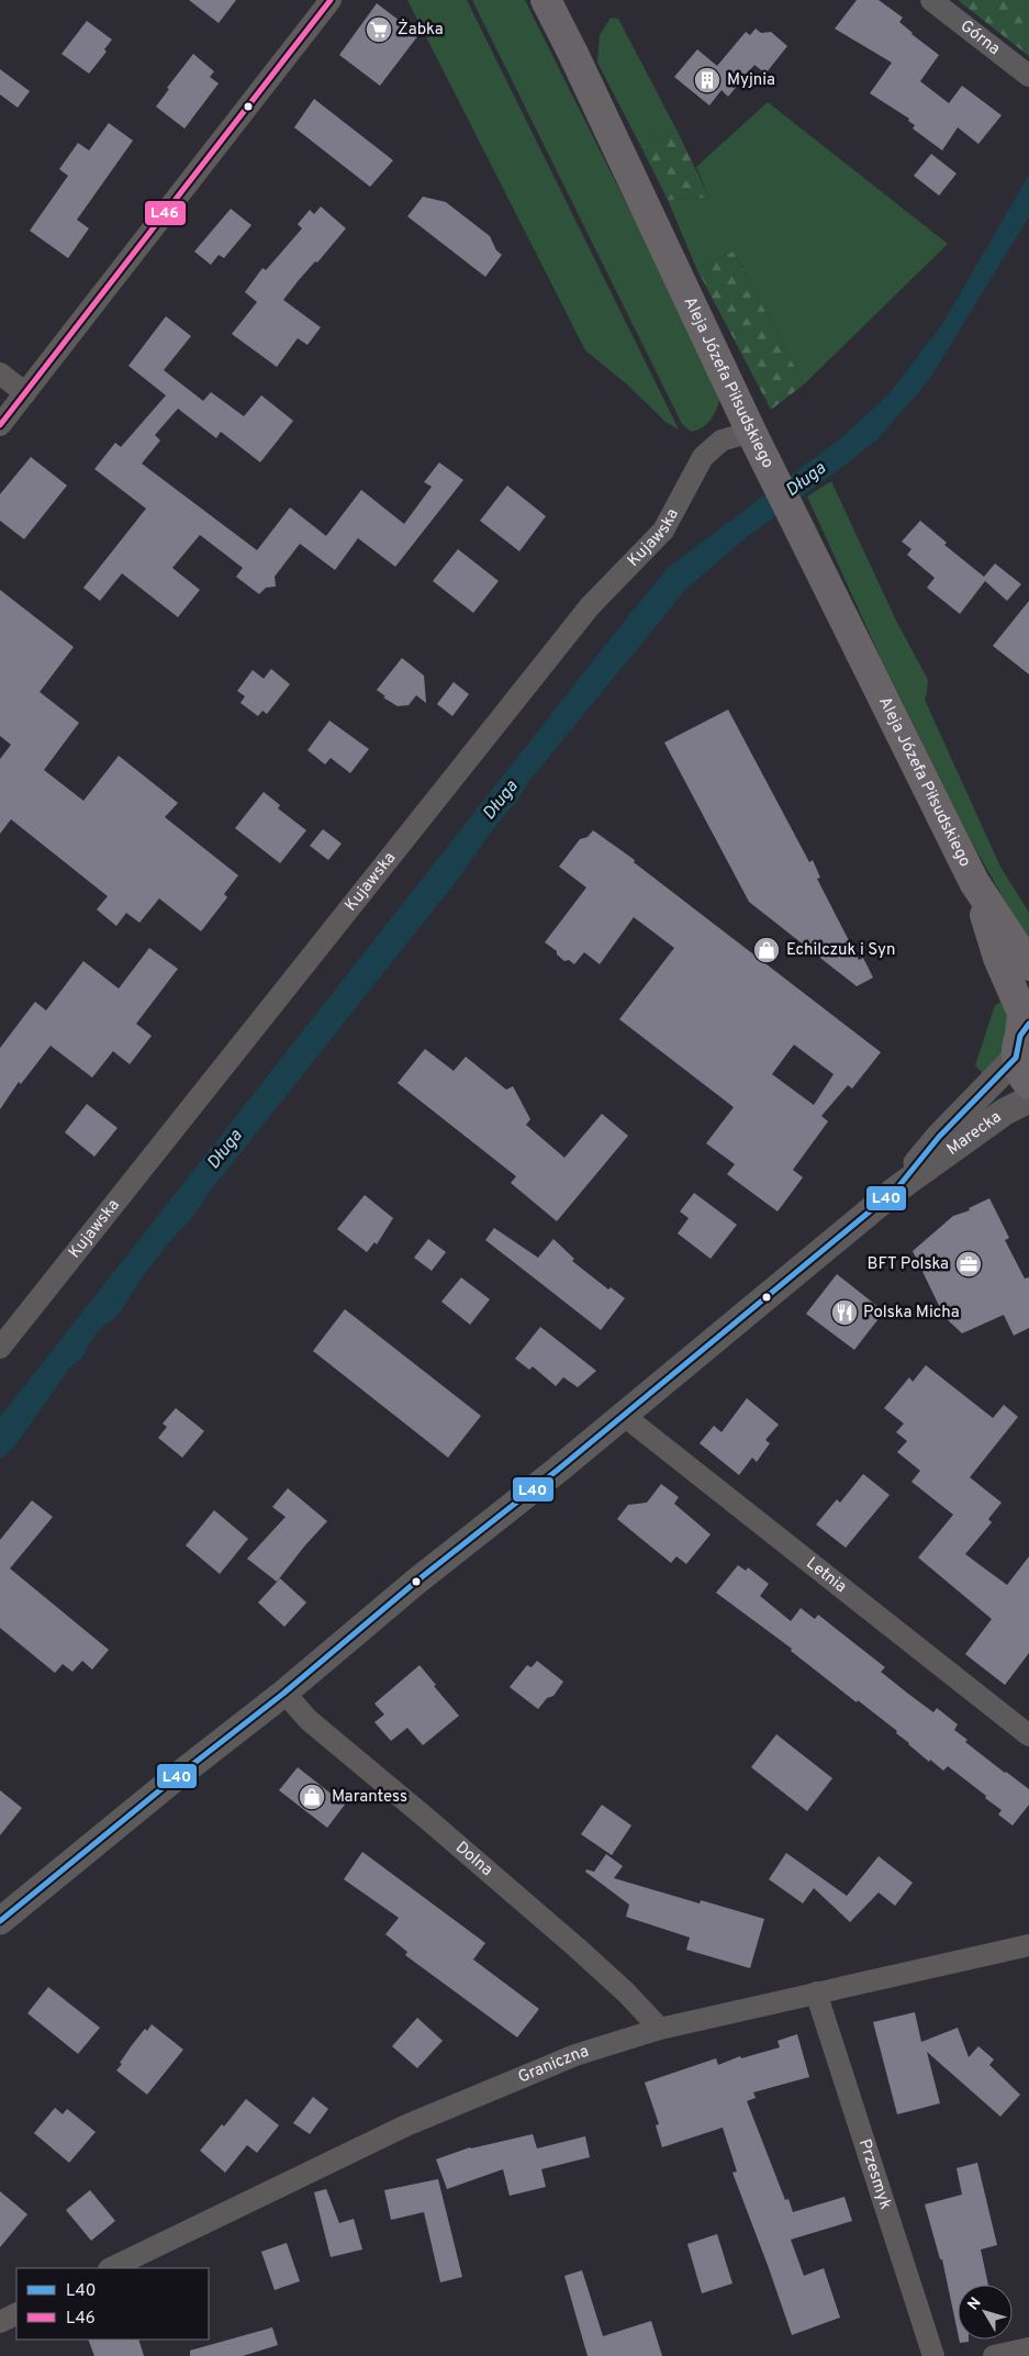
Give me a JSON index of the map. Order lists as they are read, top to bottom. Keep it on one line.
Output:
{"streets":{"main road":["Aleja Józefa Piłsudskiego"],"street":["Górna","Kujawska","Marecka","Letnia","Dolna","Graniczna","Przesmyk"]},"crossings":[["Aleja Józefa Piłsudskiego","Kujawska"],["Aleja Józefa Piłsudskiego","Marecka"],["Marecka","Letnia"],["Marecka","Dolna"],["Dolna","Graniczna"],["Graniczna","Przesmyk"]],"water":["Długa"],"places":{"supermarket":["Żabka"],"building":["Myjnia"],"shop":["Echilczuk i Syn","Marantess"],"office":["BFT Polska"],"restaurant":["Polska Micha"]},"lines":["transit line L46","transit line L40"],"legend":["L40","L46"],"north":"top left"}
